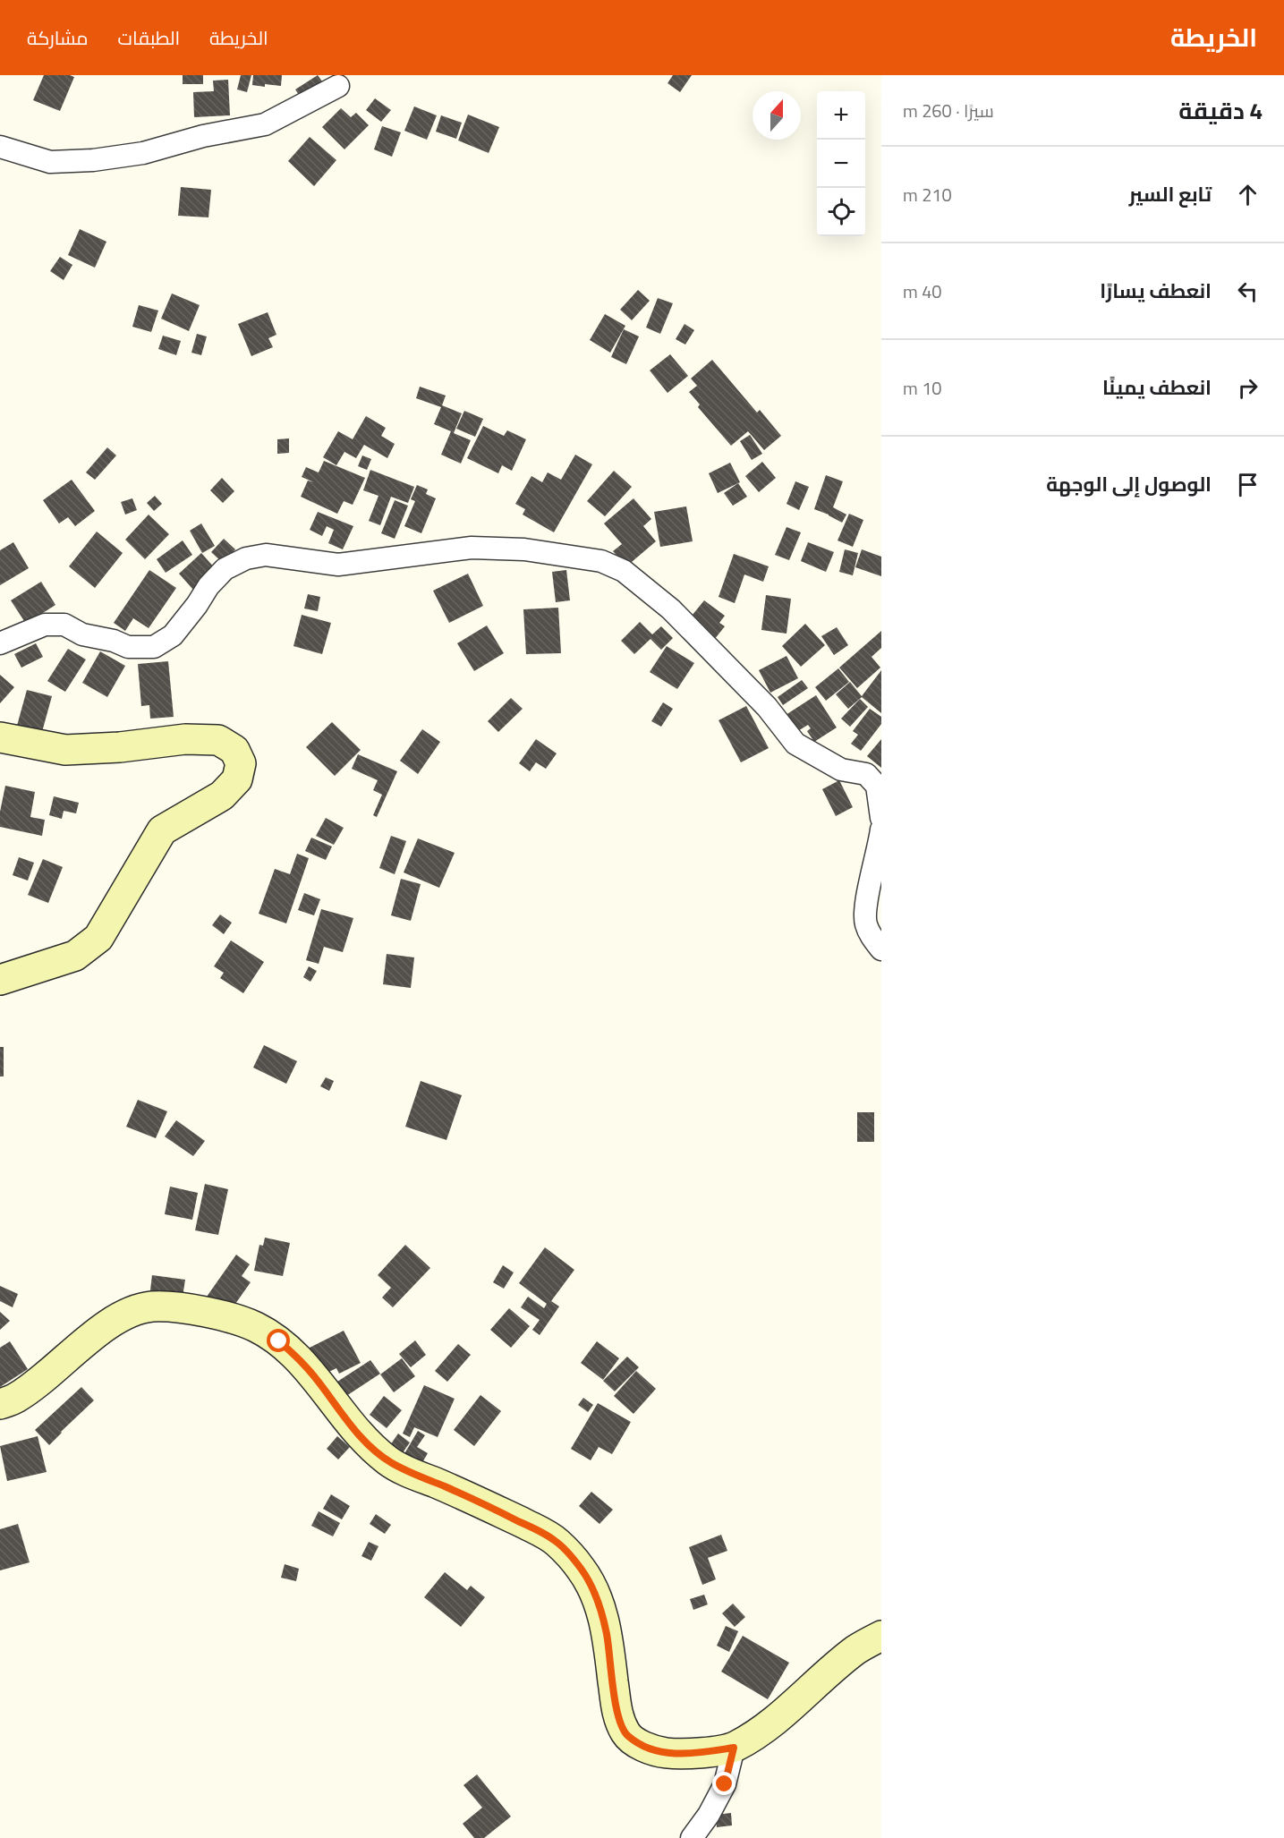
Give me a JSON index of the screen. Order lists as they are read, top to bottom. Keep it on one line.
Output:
{"north":"top","page":{"header":"الخريطة","nav":["الخريطة","الطبقات","مشاركة"],"heading":["4 دقيقة","سيرًا · 260 m"],"map_buttons":["+","−"],"list":[["تابع السير","210 m"],["انعطف يسارًا","40 m"],["انعطف يمينًا","10 m"],"الوصول إلى الوجهة"]}}
